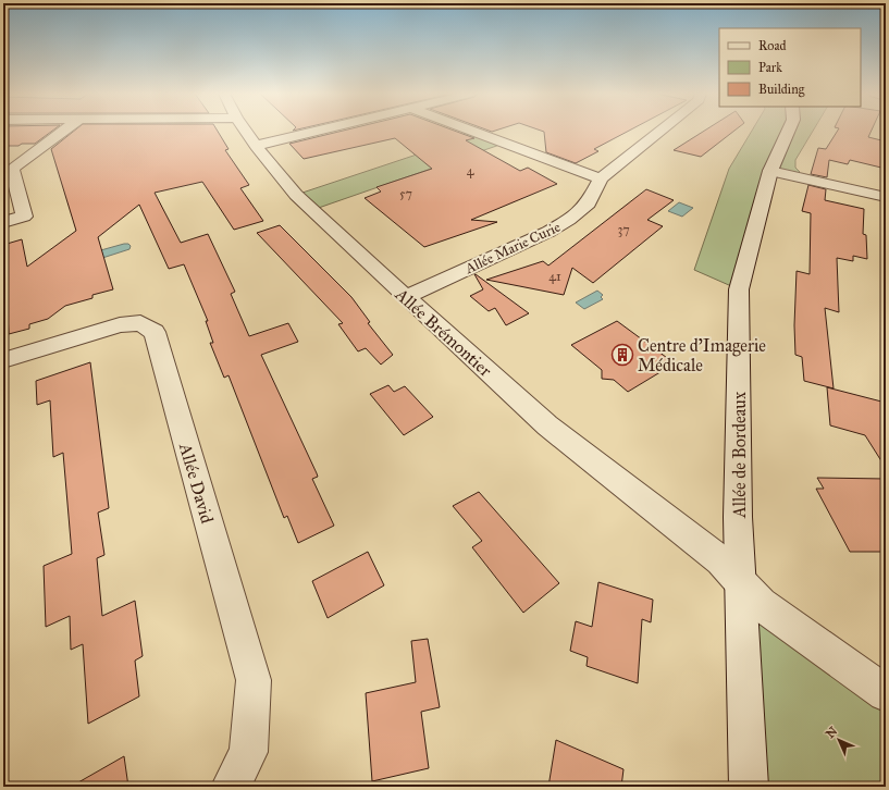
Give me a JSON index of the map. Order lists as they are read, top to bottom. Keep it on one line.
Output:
{"streets":{"street":["Allée Marie Curie","Allée Brémontier","Allée de Bordeaux","Allée David"]},"crossings":[["Allée Marie Curie","Allée Brémontier"],["Allée Brémontier","Allée de Bordeaux"]],"places":{"building":["Centre d'Imagerie Médicale"]},"house_numbers":["4","57","37","41"],"legend":["Road","Park","Building"],"north":"top left"}
